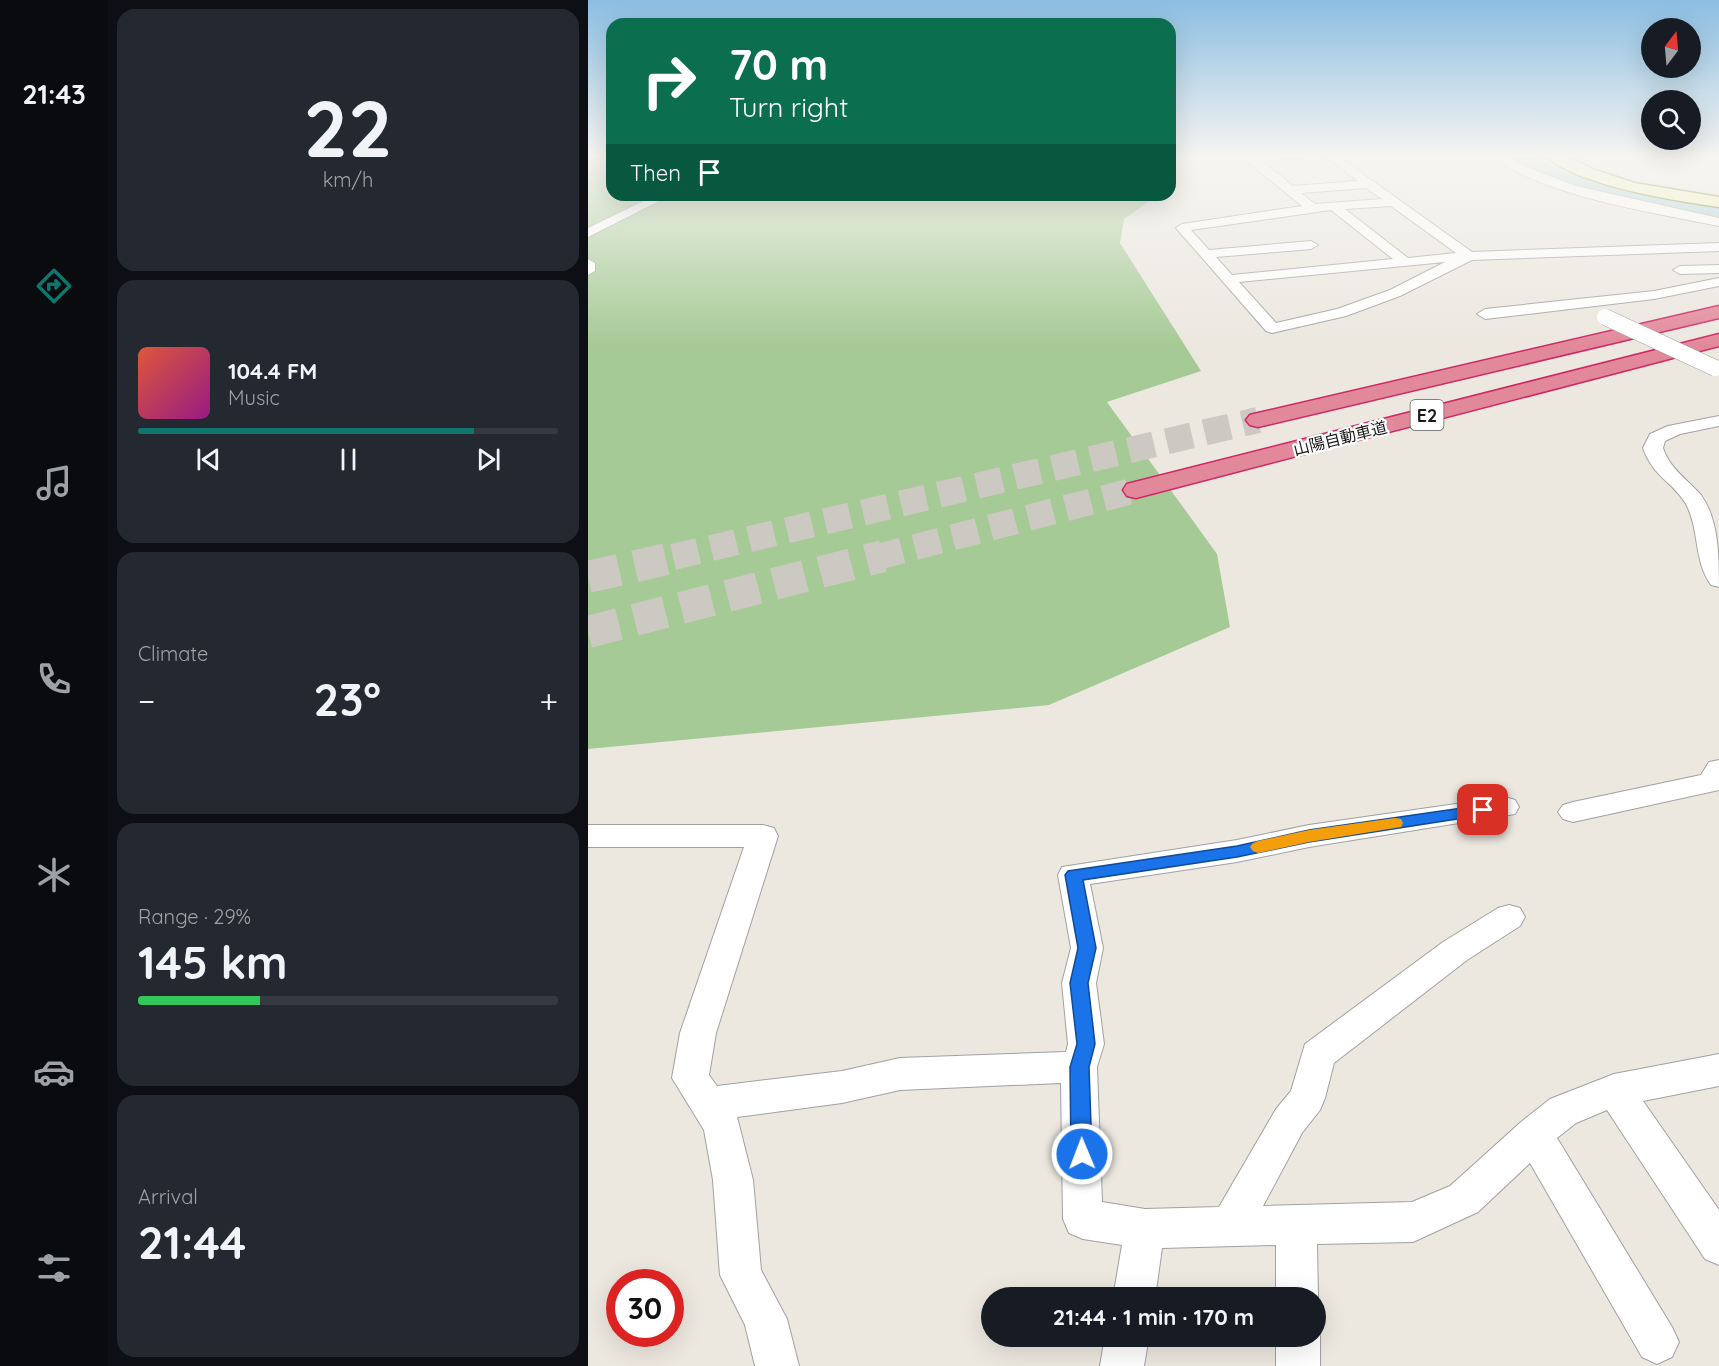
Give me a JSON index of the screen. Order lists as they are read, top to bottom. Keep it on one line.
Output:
{"streets":{"highway":["E2","山陽自動車道"]},"north":"top","page":{"tabs":"21:43","tile":[["22","km/h"],"Climate",["Range · 29%","145 km"],["Arrival","21:44"]],"turn":["70 m","Turn right"],"then":"Then","song":["104.4 FM","Music"],"heat":["−","23°","+"],"limit":"30","trip":"21:44 · 1 min · 170 m"}}
